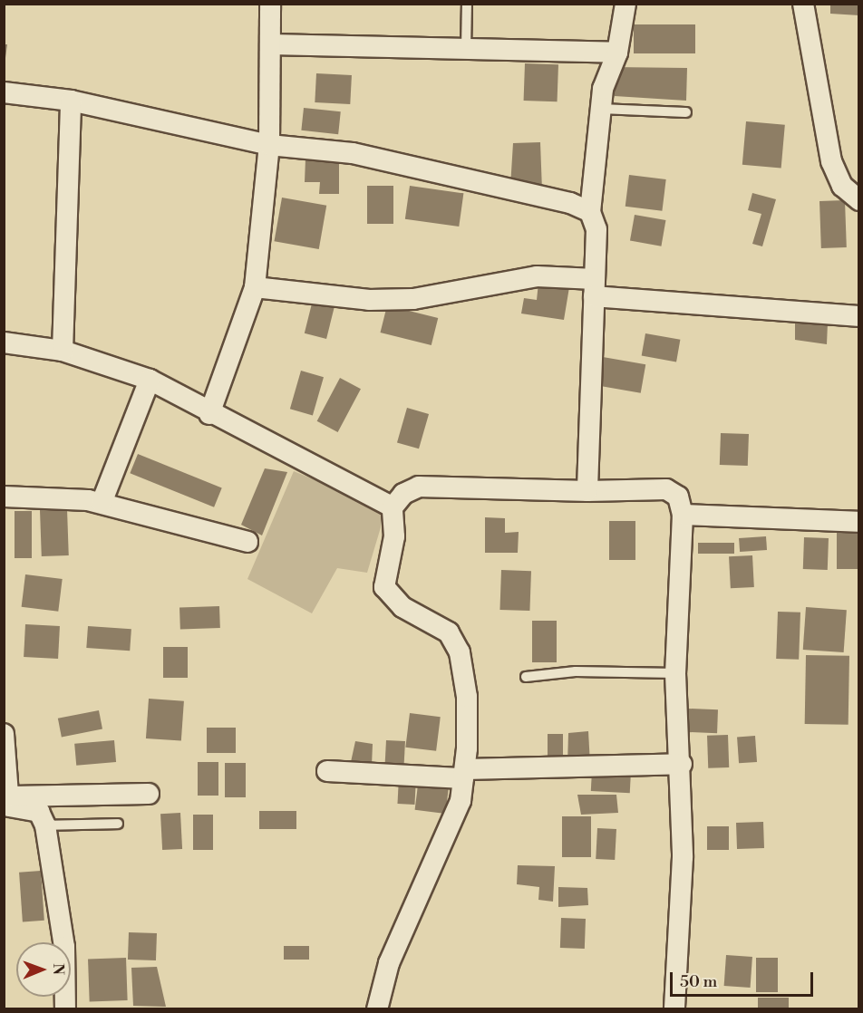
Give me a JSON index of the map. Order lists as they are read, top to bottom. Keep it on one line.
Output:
{"scale_bar":"50 m","north":"right"}
